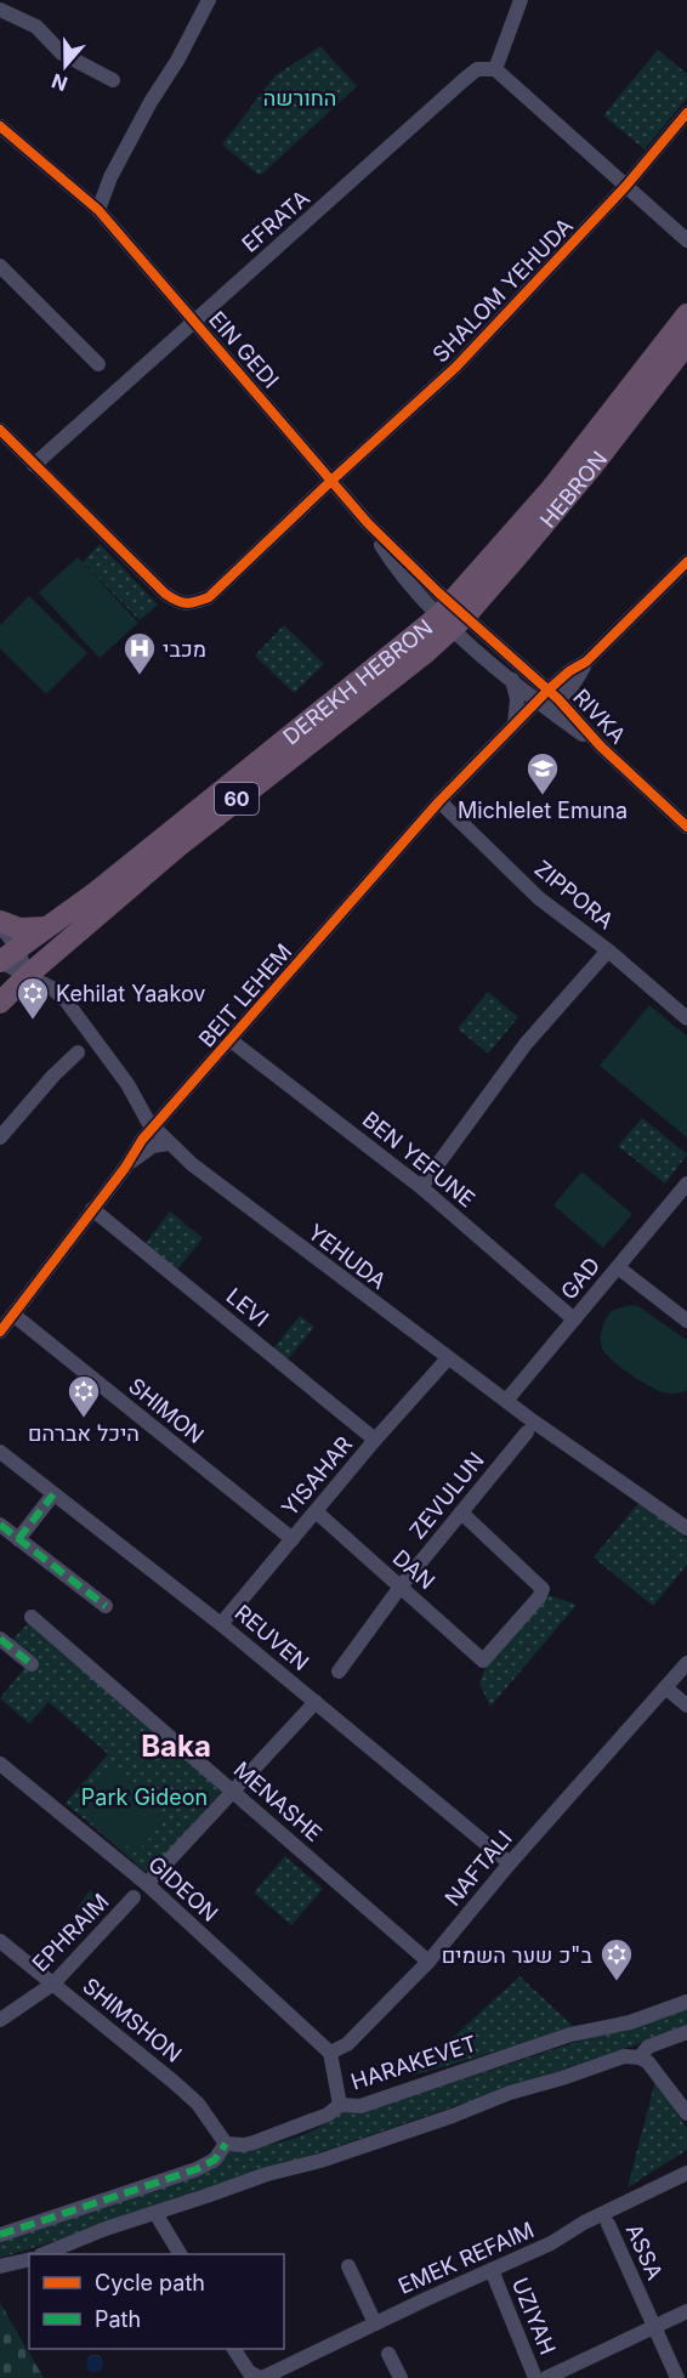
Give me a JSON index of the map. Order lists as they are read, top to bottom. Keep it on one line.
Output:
{"streets":{"highway":["HEBRON","DEREKH HEBRON","60"],"street":["EFRATA","SHALOM YEHUDA","EIN GEDI","RIVKA","ZIPPORA","BEIT LEHEM","BEN YEFUNE","YEHUDA","GAD","LEVI","SHIMON","YISAHAR","ZEVULUN","DAN","REUVEN","MENASHE","NAFTALI","GIDEON","EPHRAIM","SHIMSHON","HARAKEVET","ASSA","EMEK REFAIM","UZIYAH"]},"crossings":[["EFRATA","SHALOM YEHUDA"],["EFRATA","EIN GEDI"],["SHALOM YEHUDA","EIN GEDI"],["EIN GEDI","HEBRON"],["EIN GEDI","DEREKH HEBRON"],["EIN GEDI","RIVKA"],["HEBRON","DEREKH HEBRON"],["HEBRON","RIVKA"],["DEREKH HEBRON","RIVKA"],["DEREKH HEBRON","YEHUDA"],["RIVKA","BEIT LEHEM"],["ZIPPORA","BEIT LEHEM"],["BEIT LEHEM","BEN YEFUNE"],["BEIT LEHEM","YEHUDA"],["BEIT LEHEM","LEVI"],["BEIT LEHEM","SHIMON"],["BEN YEFUNE","GAD"],["YEHUDA","GAD"],["YEHUDA","YISAHAR"],["LEVI","YISAHAR"],["SHIMON","YISAHAR"],["YISAHAR","DAN"],["YISAHAR","REUVEN"],["ZEVULUN","DAN"],["REUVEN","NAFTALI"],["MENASHE","NAFTALI"],["NAFTALI","GIDEON"],["EPHRAIM","SHIMSHON"],["SHIMSHON","HARAKEVET"],["EMEK REFAIM","UZIYAH"]],"districts":["Baka"],"parks":["החורשה","Park Gideon"],"places":{"hospital":["מכבי"],"school or university":["Michlelet Emuna"],"synagogue":["Kehilat Yaakov","היכל אברהם","ב\"כ שער השמים"]},"legend":["Cycle path","Path"],"north":"bottom"}
